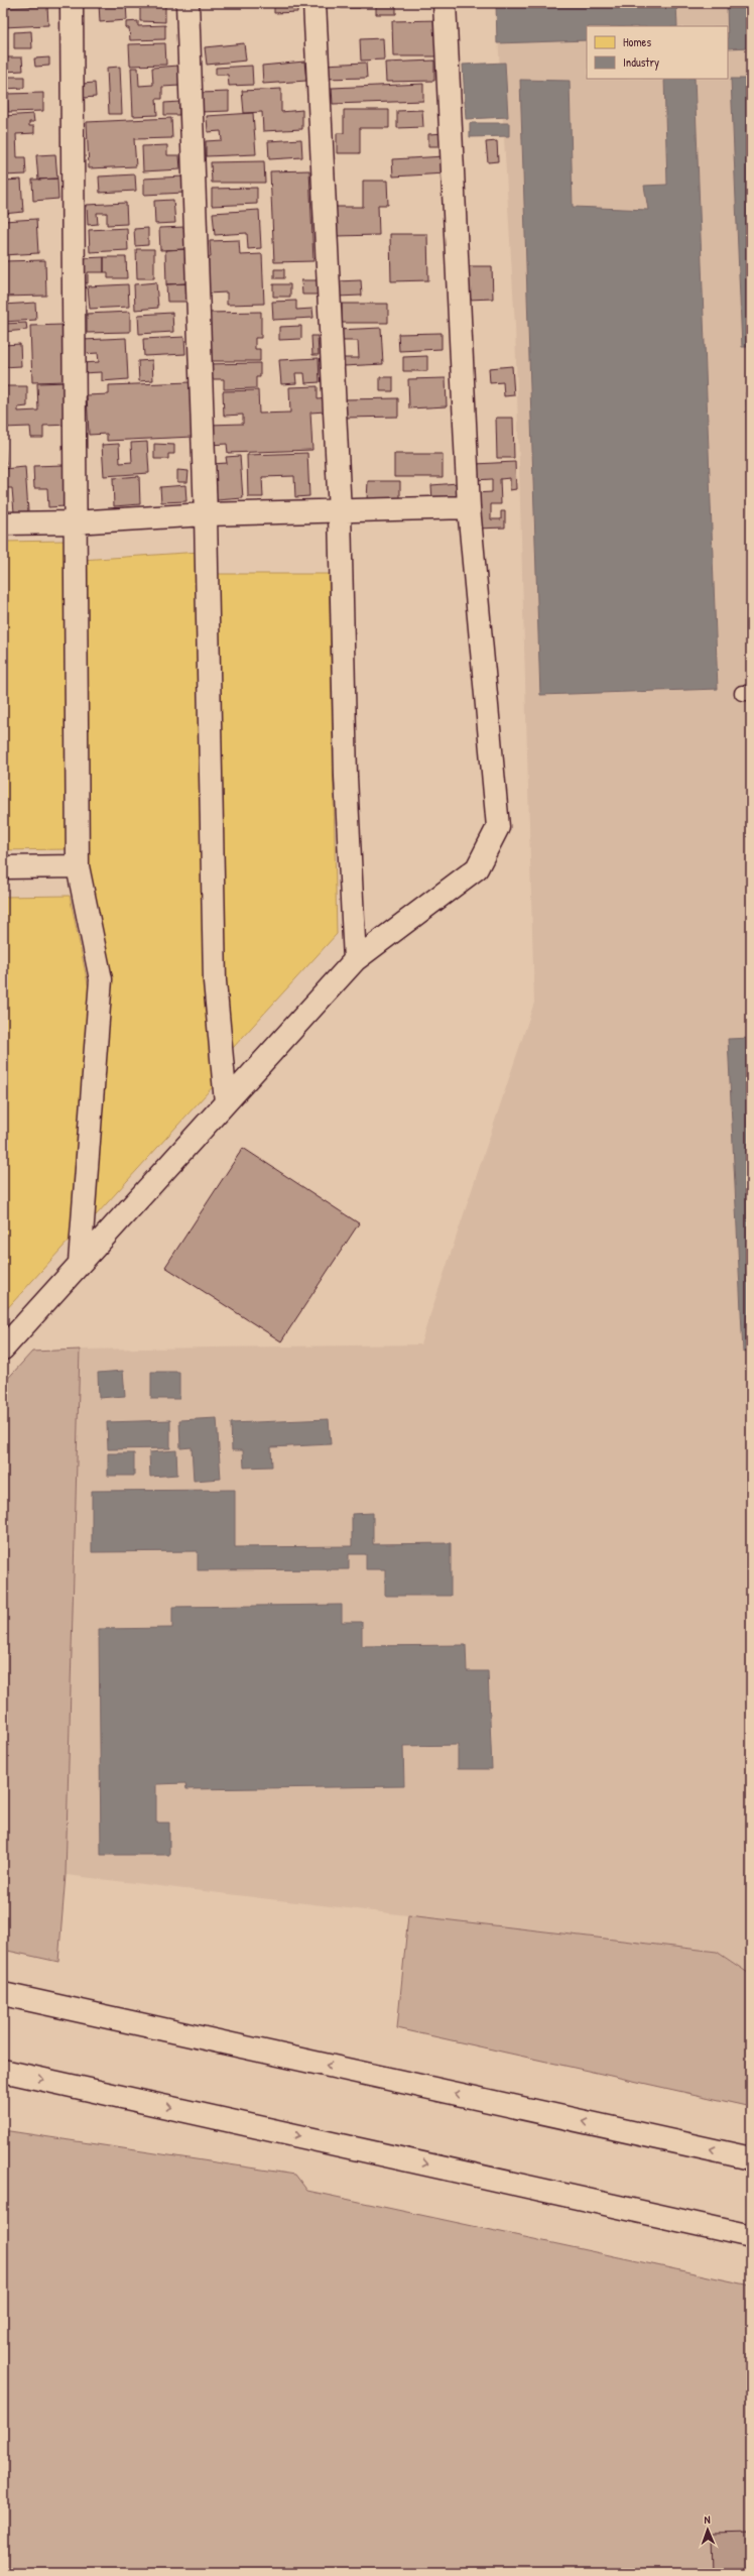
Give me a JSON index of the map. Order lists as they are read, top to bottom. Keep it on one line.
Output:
{"legend":["Homes","Industry"],"north":"top"}
